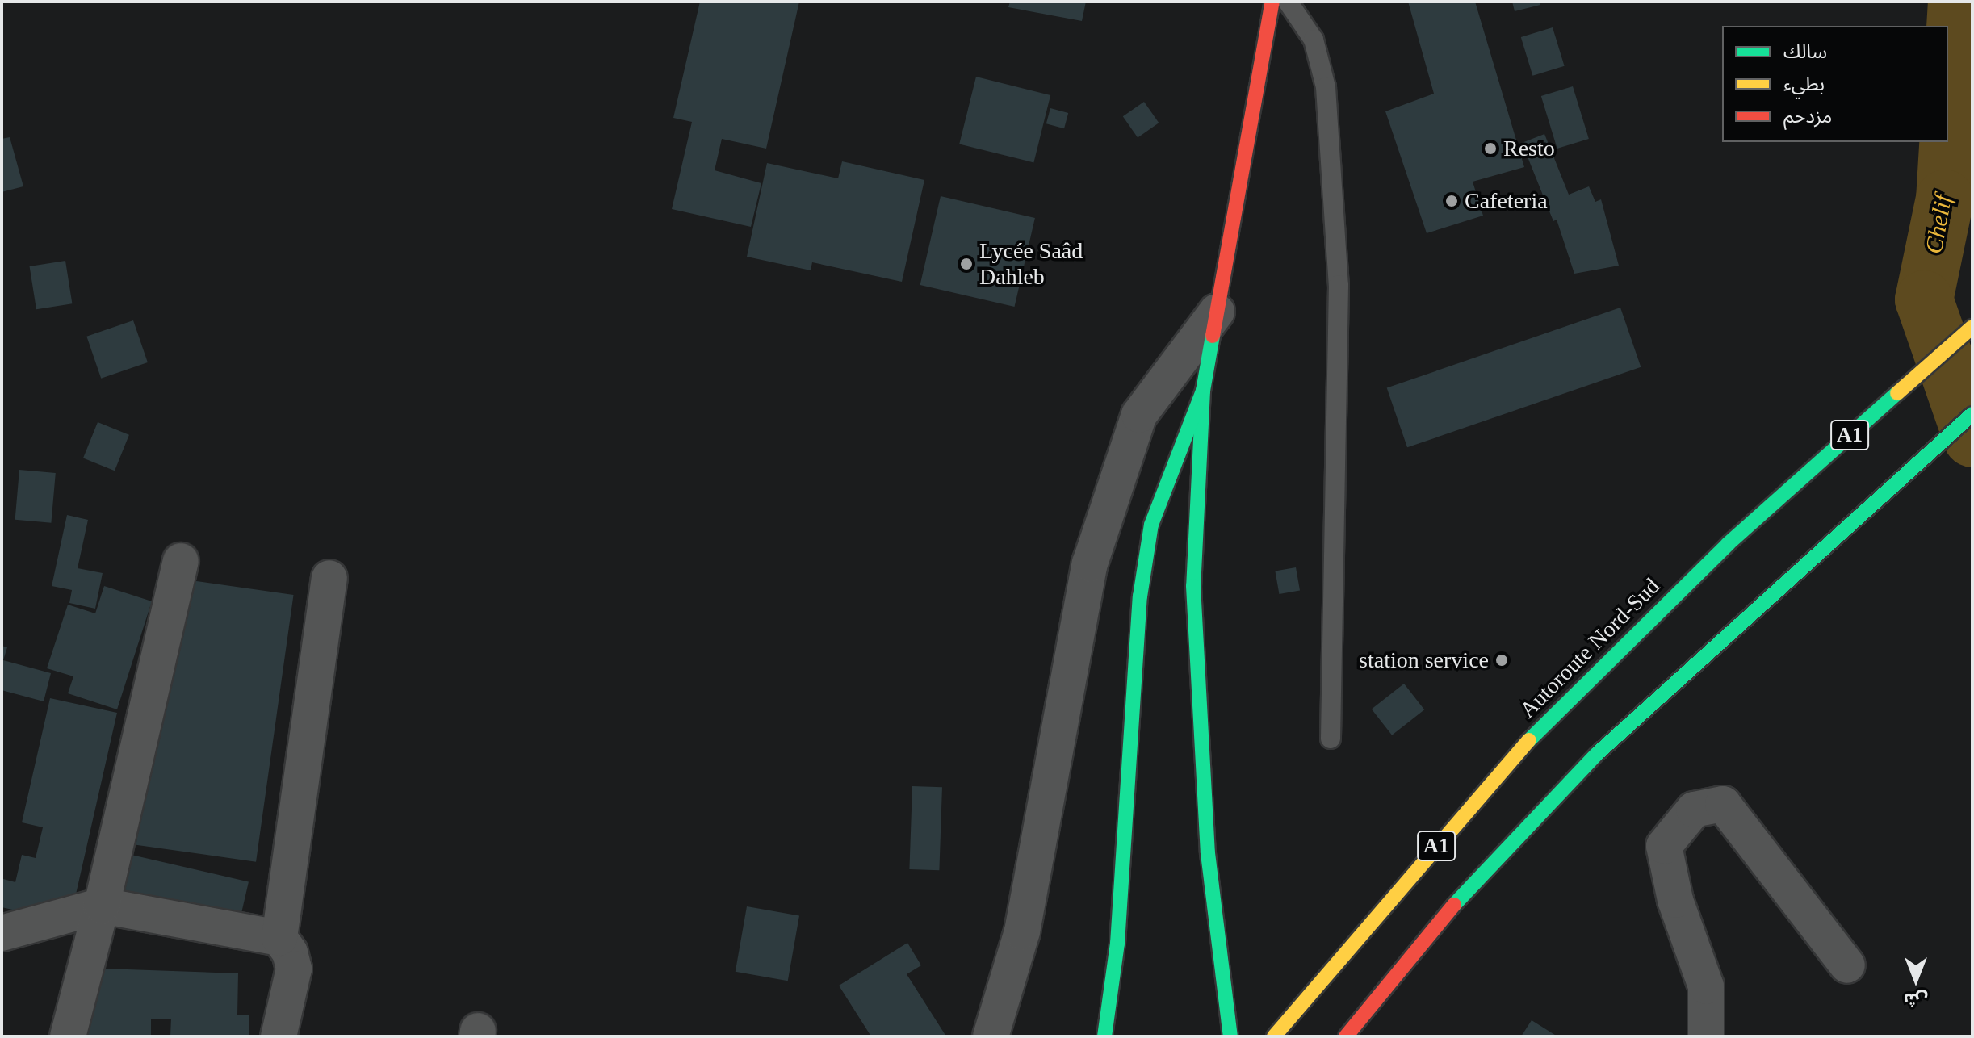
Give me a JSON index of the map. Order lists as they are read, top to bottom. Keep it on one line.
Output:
{"streets":{"main road":["A1","Autoroute Nord-Sud"]},"water":["Chelif"],"places":["Resto","Cafeteria","Lycée Saâd Dahleb","station service"],"legend":["سالك","بطيء","مزدحم"],"north":"bottom"}
